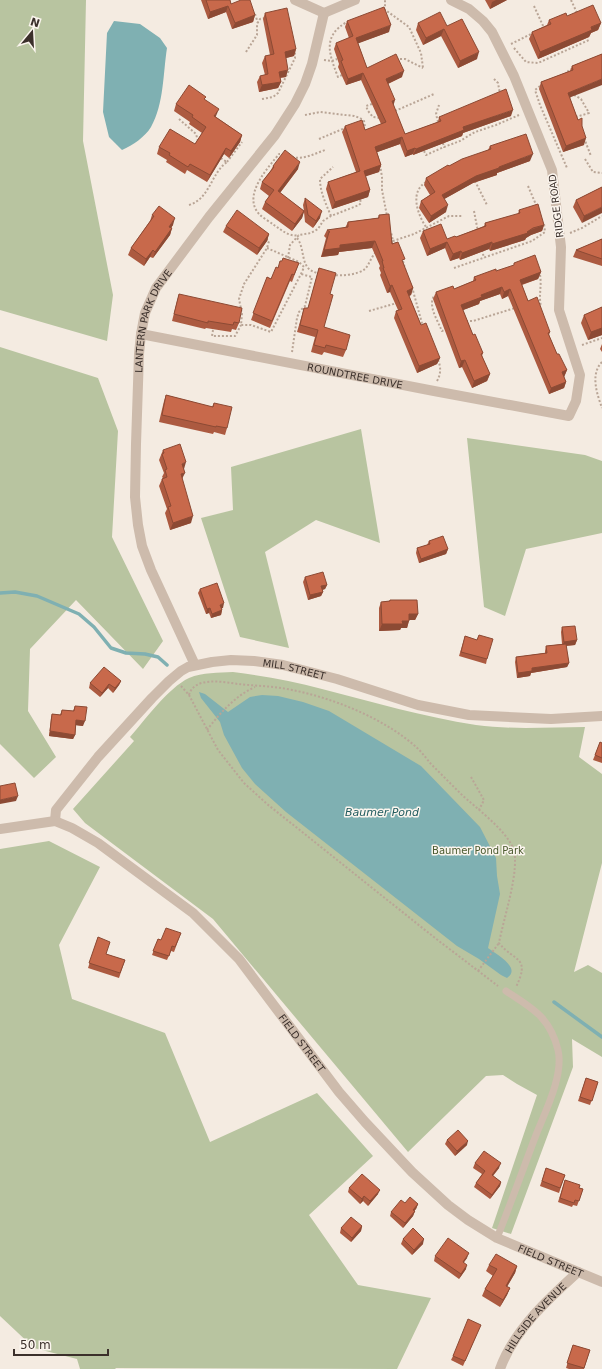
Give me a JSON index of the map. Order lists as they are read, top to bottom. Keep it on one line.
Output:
{"streets":{"street":["RIDGE ROAD","LANTERN PARK DRIVE","ROUNDTREE DRIVE","MILL STREET","FIELD STREET","HILLSIDE AVENUE"]},"crossings":[["RIDGE ROAD","ROUNDTREE DRIVE"],["LANTERN PARK DRIVE","ROUNDTREE DRIVE"],["LANTERN PARK DRIVE","MILL STREET"],["MILL STREET","FIELD STREET"],["FIELD STREET","HILLSIDE AVENUE"]],"water":["Baumer Pond"],"parks":["Baumer Pond Park"],"scale_bar":"50 m","north":"top"}
